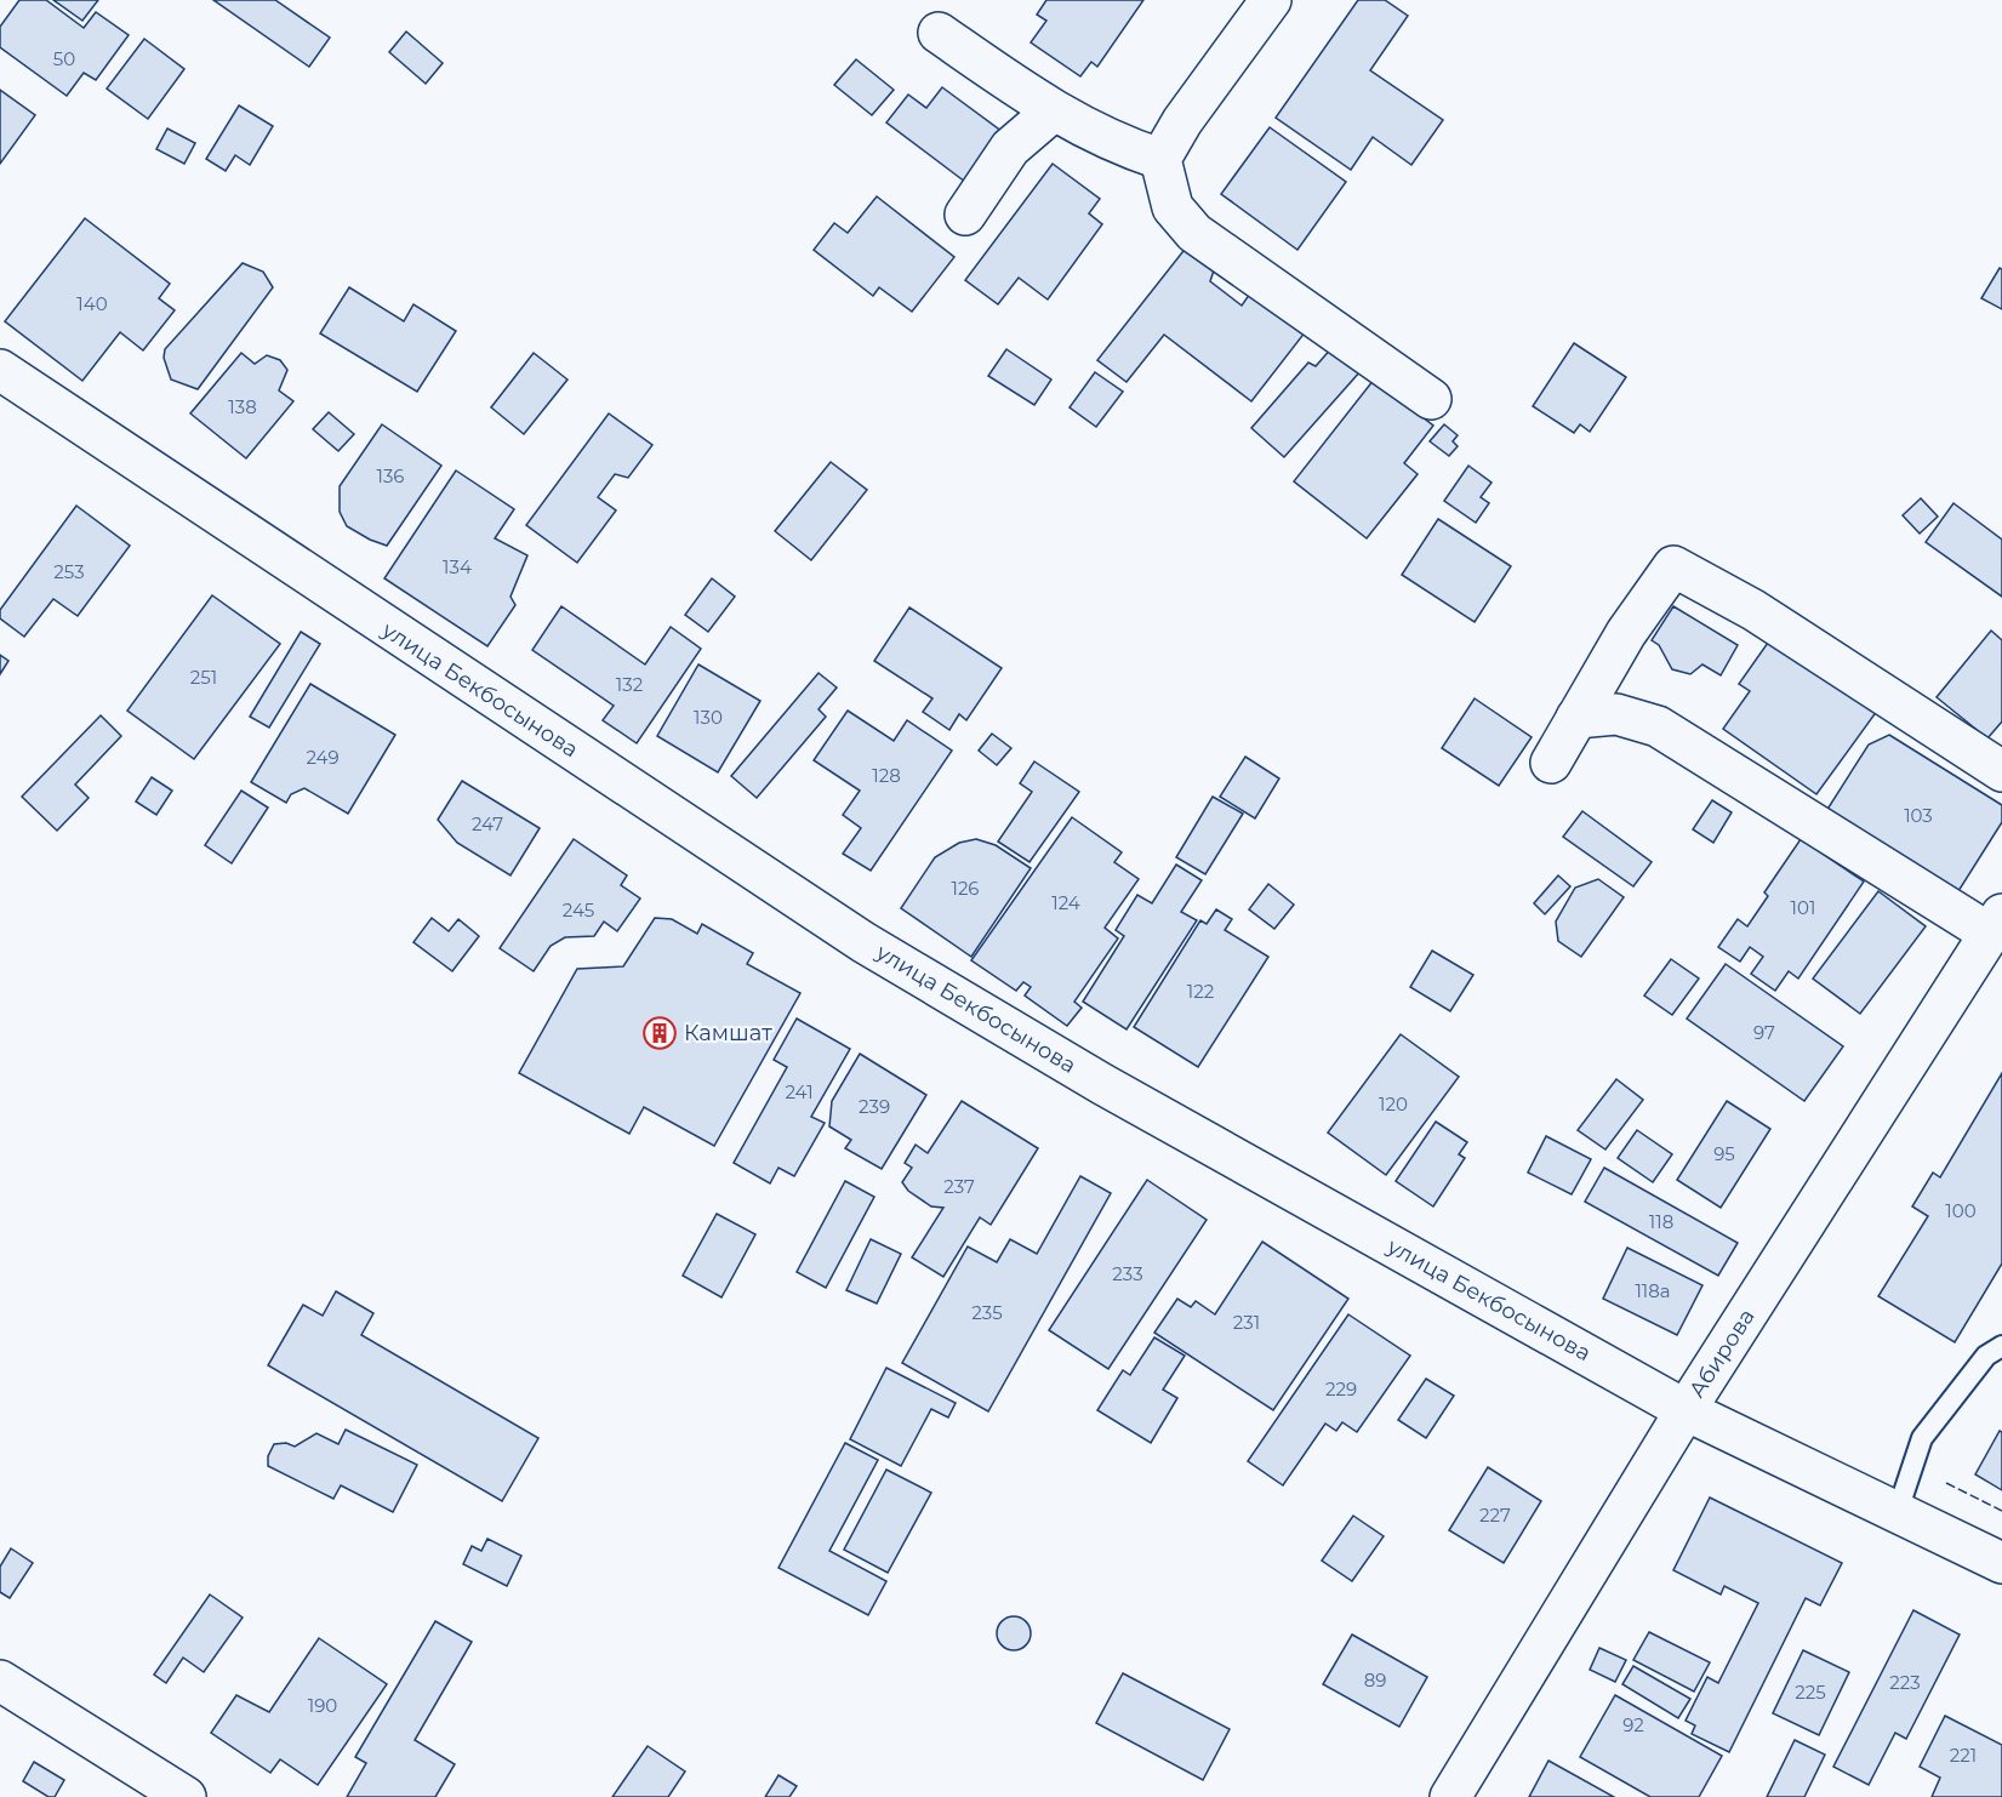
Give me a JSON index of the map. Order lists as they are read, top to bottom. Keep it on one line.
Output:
{"streets":{"street":["улица Бекбосынова","Абирова"]},"crossings":[["улица Бекбосынова","Абирова"]],"places":{"building":["Камшат"]},"house_numbers":["50","140","138","136","134","253","251","132","130","249","128","103","247","126","124","101","245","122","97","241","120","239","95","237","100","118","233","118а","235","231","229","227","89","223","225","190","92","221"]}
